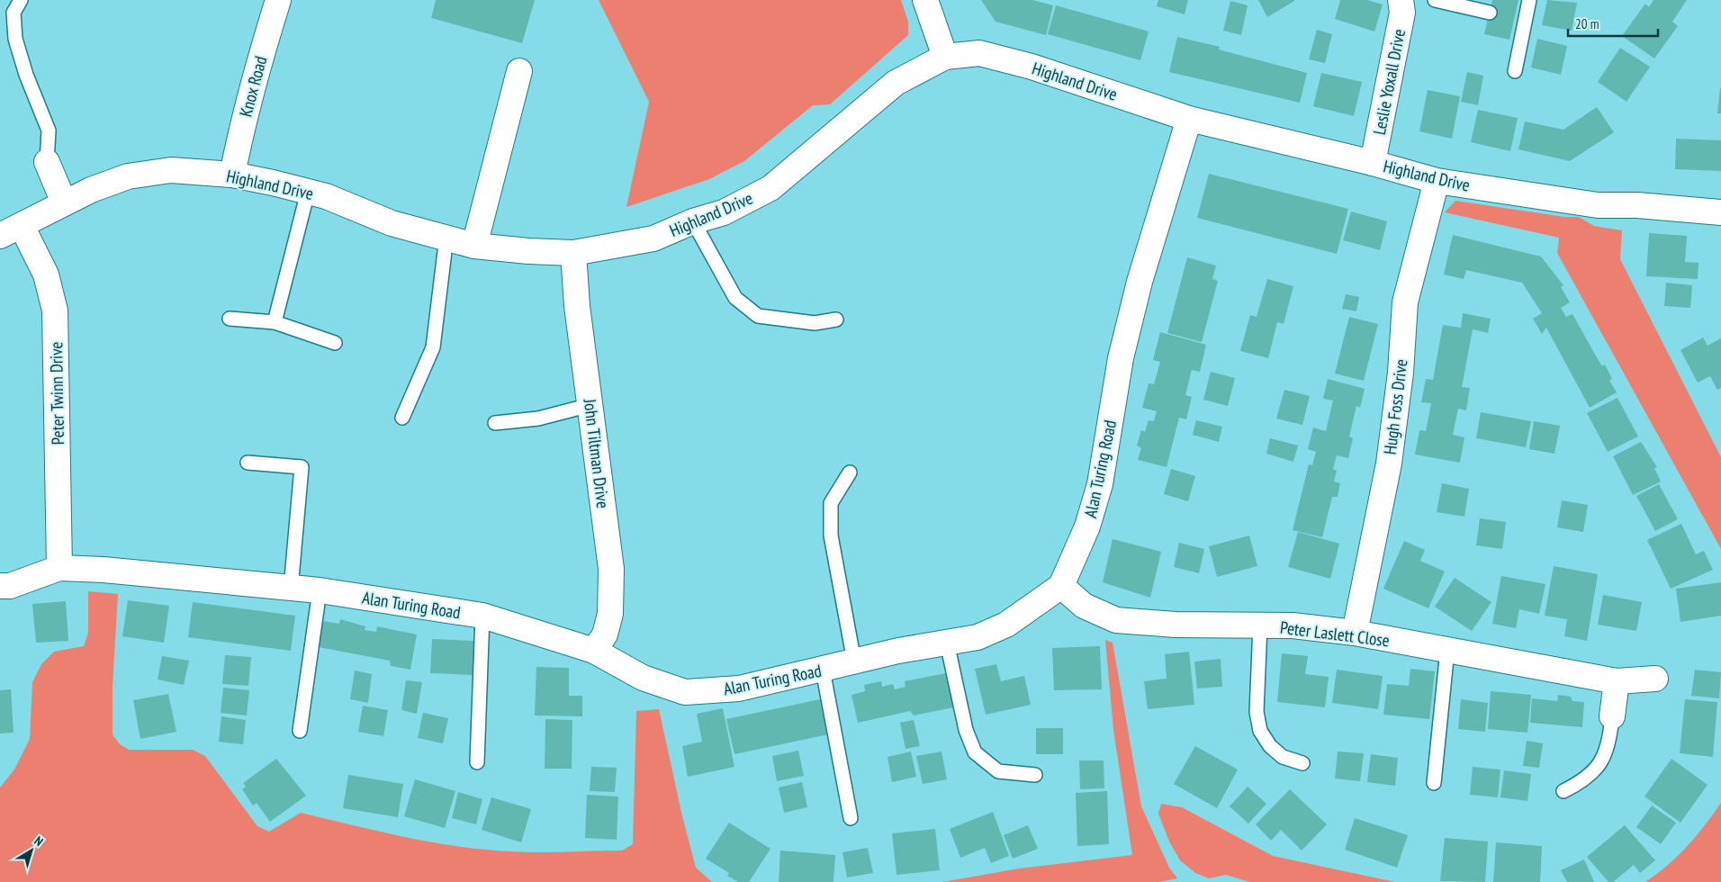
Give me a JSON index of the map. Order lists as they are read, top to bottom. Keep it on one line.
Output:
{"streets":{"street":["Highland Drive","Leslie Yoxall Drive","Knox Road","Peter Twinn Drive","Hugh Foss Drive","John Tiltman Drive","Alan Turing Road","Peter Laslett Close"]},"crossings":[["Highland Drive","Leslie Yoxall Drive"],["Highland Drive","Knox Road"],["Highland Drive","Peter Twinn Drive"],["Highland Drive","Hugh Foss Drive"],["Highland Drive","John Tiltman Drive"],["Highland Drive","Alan Turing Road"],["Peter Twinn Drive","Alan Turing Road"],["Hugh Foss Drive","Peter Laslett Close"],["John Tiltman Drive","Alan Turing Road"],["Alan Turing Road","Peter Laslett Close"]],"scale_bar":"20 m","north":"top right"}
